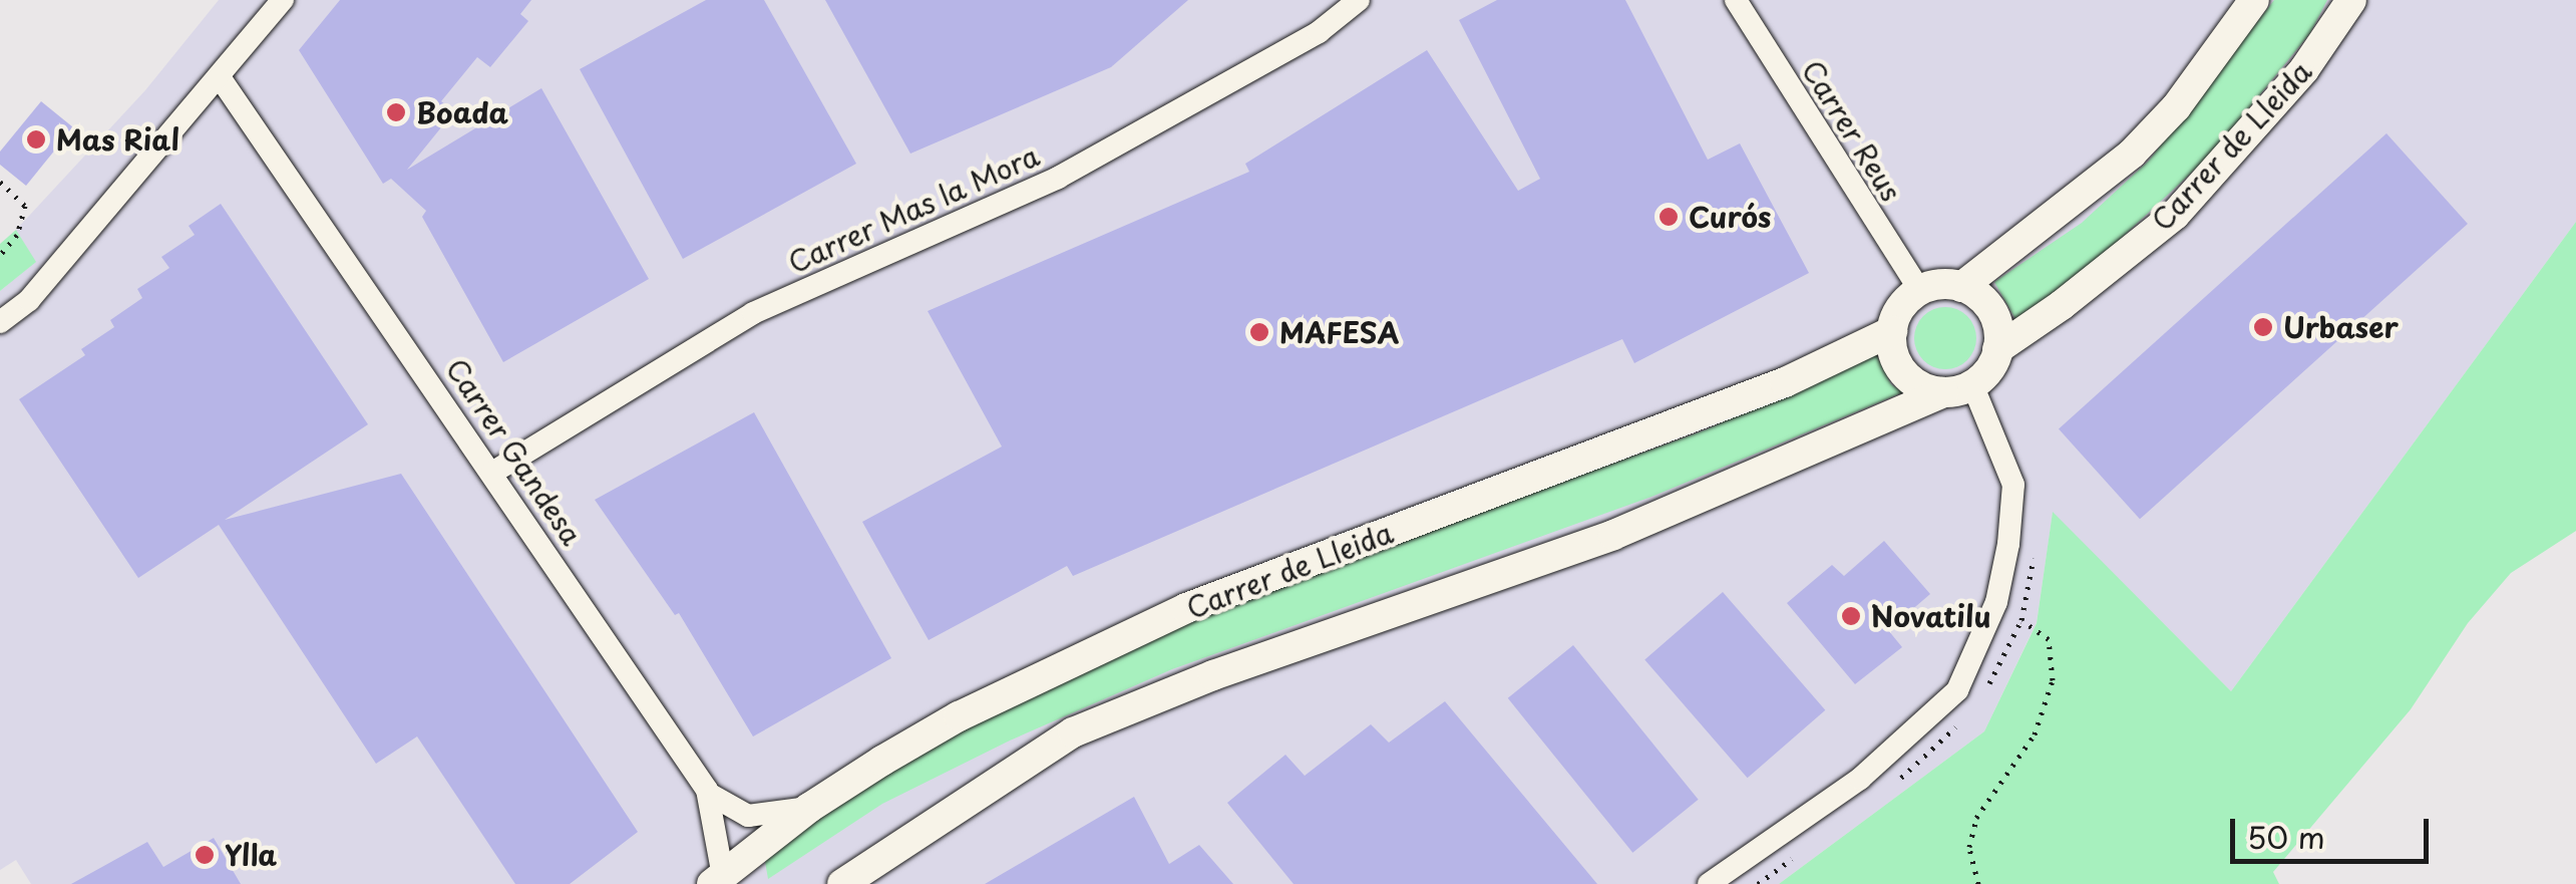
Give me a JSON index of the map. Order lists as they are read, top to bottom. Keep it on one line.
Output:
{"streets":{"street":["Carrer Reus","Carrer de Lleida","Carrer Mas la Mora","Carrer Gandesa"]},"crossings":[["Carrer Reus","Carrer de Lleida"],["Carrer de Lleida","Carrer Gandesa"],["Carrer Mas la Mora","Carrer Gandesa"]],"places":["Boada","Mas Rial","Curós","Urbaser","MAFESA","Novatilu","Ylla"],"scale_bar":"50 m"}
